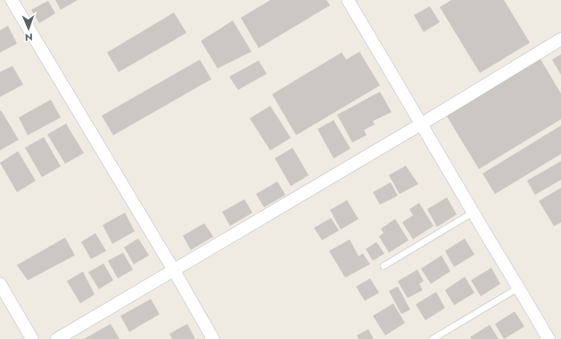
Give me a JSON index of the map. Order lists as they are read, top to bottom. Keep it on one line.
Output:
{"north":"bottom"}
